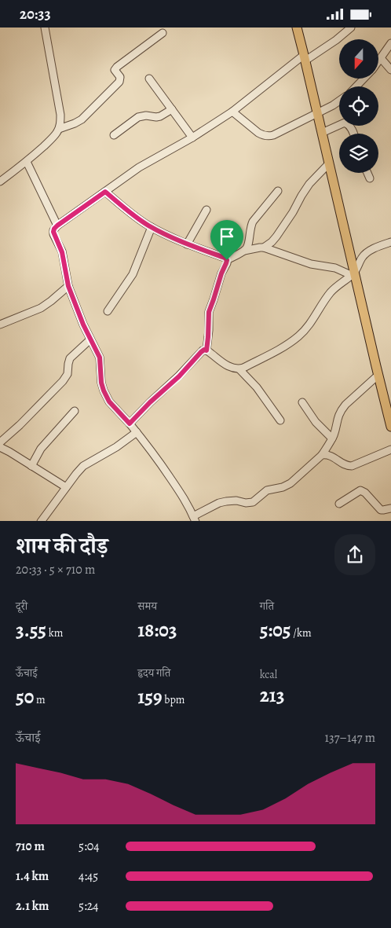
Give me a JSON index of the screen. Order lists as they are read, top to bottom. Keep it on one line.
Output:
{"north":"bottom","page":{"status":"20:33","heading":["शाम की दौड़","20:33 · 5 × 710 m"],"stats":[["दूरी","3.55 km"],["समय","18:03"],["गति","5:05 /km"],["ऊँचाई","50 m"],["हृदय गति","159 bpm"],["kcal","213"]],"chart":["ऊँचाई","137–147 m"],"list":[{"name":"710 m","note":"5:04"},{"name":"1.4 km","note":"4:45"},{"name":"2.1 km","note":"5:24"}]}}
